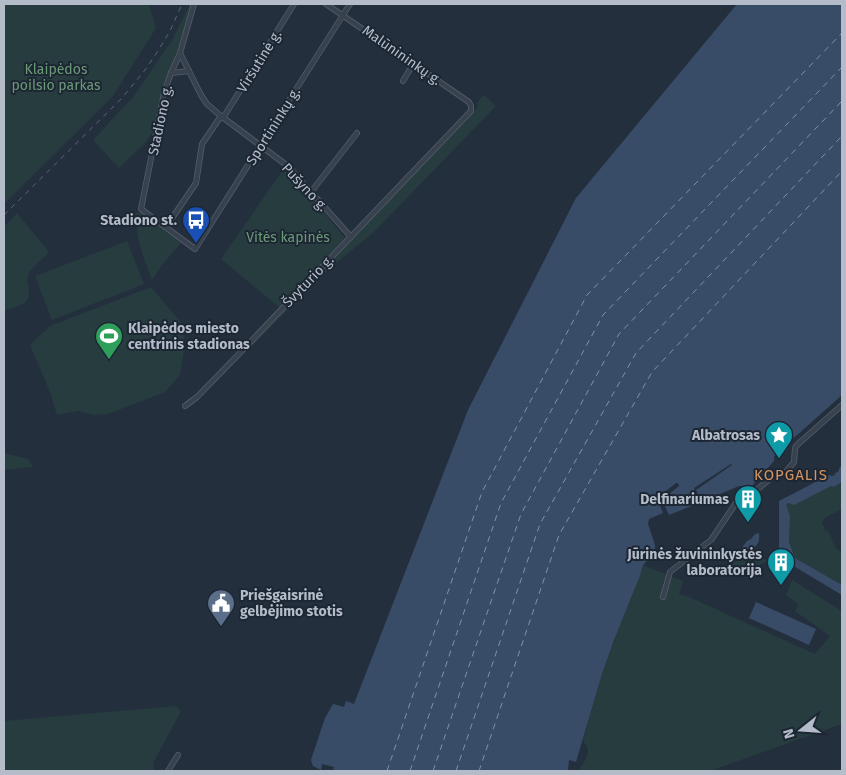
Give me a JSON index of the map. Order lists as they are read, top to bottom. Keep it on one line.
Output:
{"streets":{"street":["Malūnininkų g.","Viršutinė g.","Stadiono g.","Sportininkų g.","Pušyno g.","Švyturio g."]},"crossings":[["Malūnininkų g.","Sportininkų g."],["Malūnininkų g.","Švyturio g."],["Viršutinė g.","Pušyno g."],["Stadiono g.","Sportininkų g."],["Stadiono g.","Pušyno g."],["Sportininkų g.","Pušyno g."],["Pušyno g.","Švyturio g."]],"districts":["KOPGALIS"],"parks":["Klaipėdos poilsio parkas","Vitės kapinės"],"places":{"bus stop":["Stadiono st."],"sports":["Klaipėdos miesto centrinis stadionas"],"place":["Albatrosas"],"building":["Delfinariumas","Jūrinės žuvininkystės laboratorija"],"public building":["Priešgaisrinė gelbėjimo stotis"]},"north":"left"}
